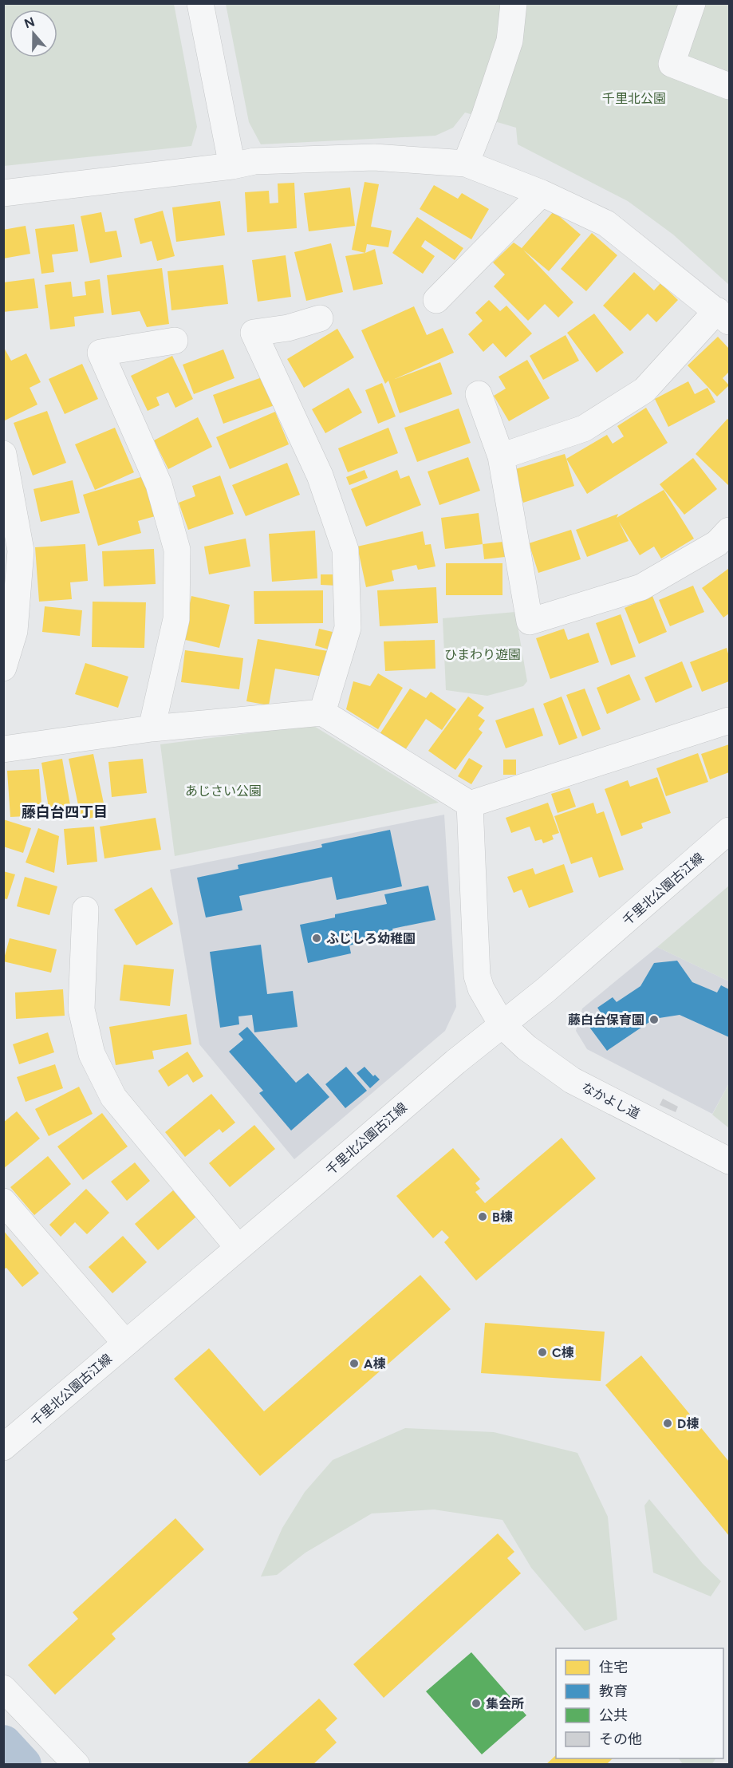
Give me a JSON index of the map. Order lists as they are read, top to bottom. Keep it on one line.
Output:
{"streets":{"street":["千里北公園古江線","なかよし道"]},"crossings":[["千里北公園古江線","なかよし道"]],"districts":["藤白台四丁目"],"parks":["千里北公園","ひまわり遊園","あじさい公園"],"places":["ふじしろ幼稚園","藤白台保育園","B棟","C棟","A棟","D棟","集会所"],"legend":["住宅","教育","公共","その他"],"north":"top"}
